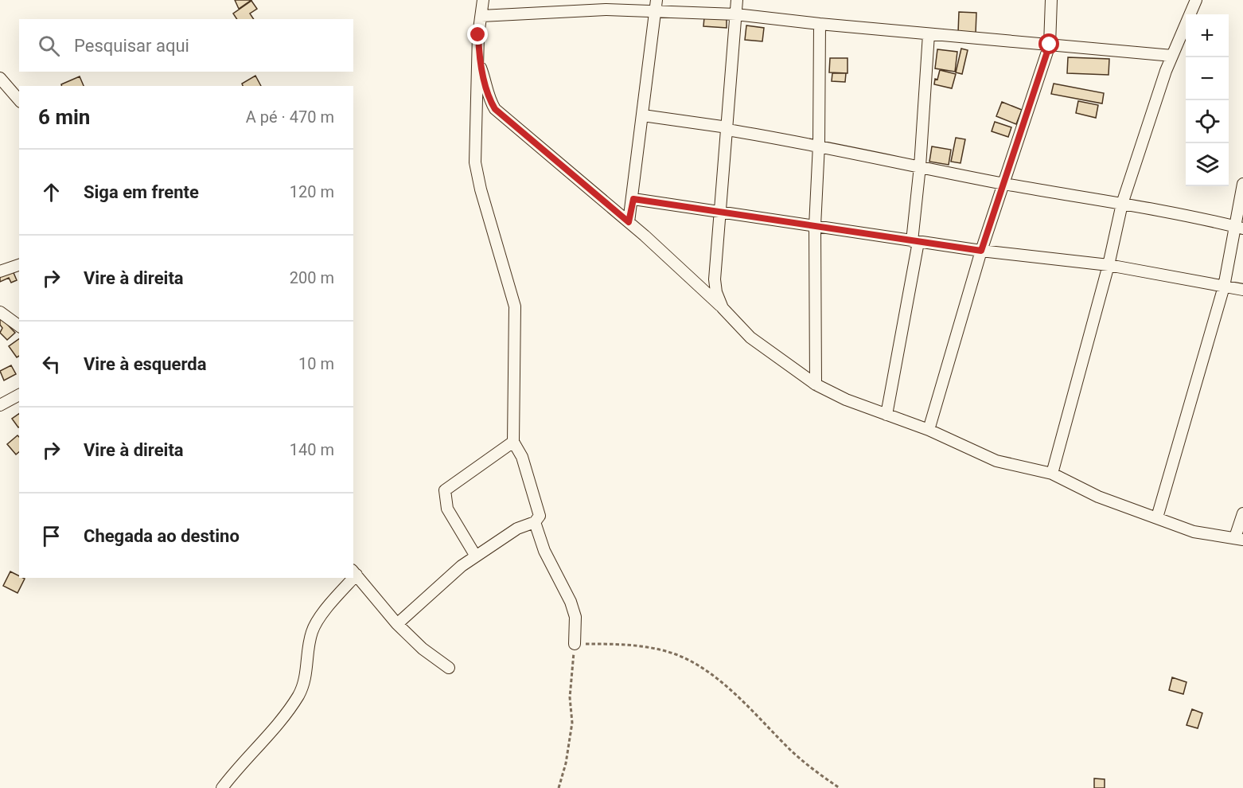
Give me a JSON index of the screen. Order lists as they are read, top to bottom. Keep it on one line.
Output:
{"page":{"map_buttons":["+","−"],"search":"Pesquisar aqui","heading":["6 min","A pé · 470 m"],"list":[["Siga em frente","120 m"],["Vire à direita","200 m"],["Vire à esquerda","10 m"],["Vire à direita","140 m"],"Chegada ao destino"]}}
